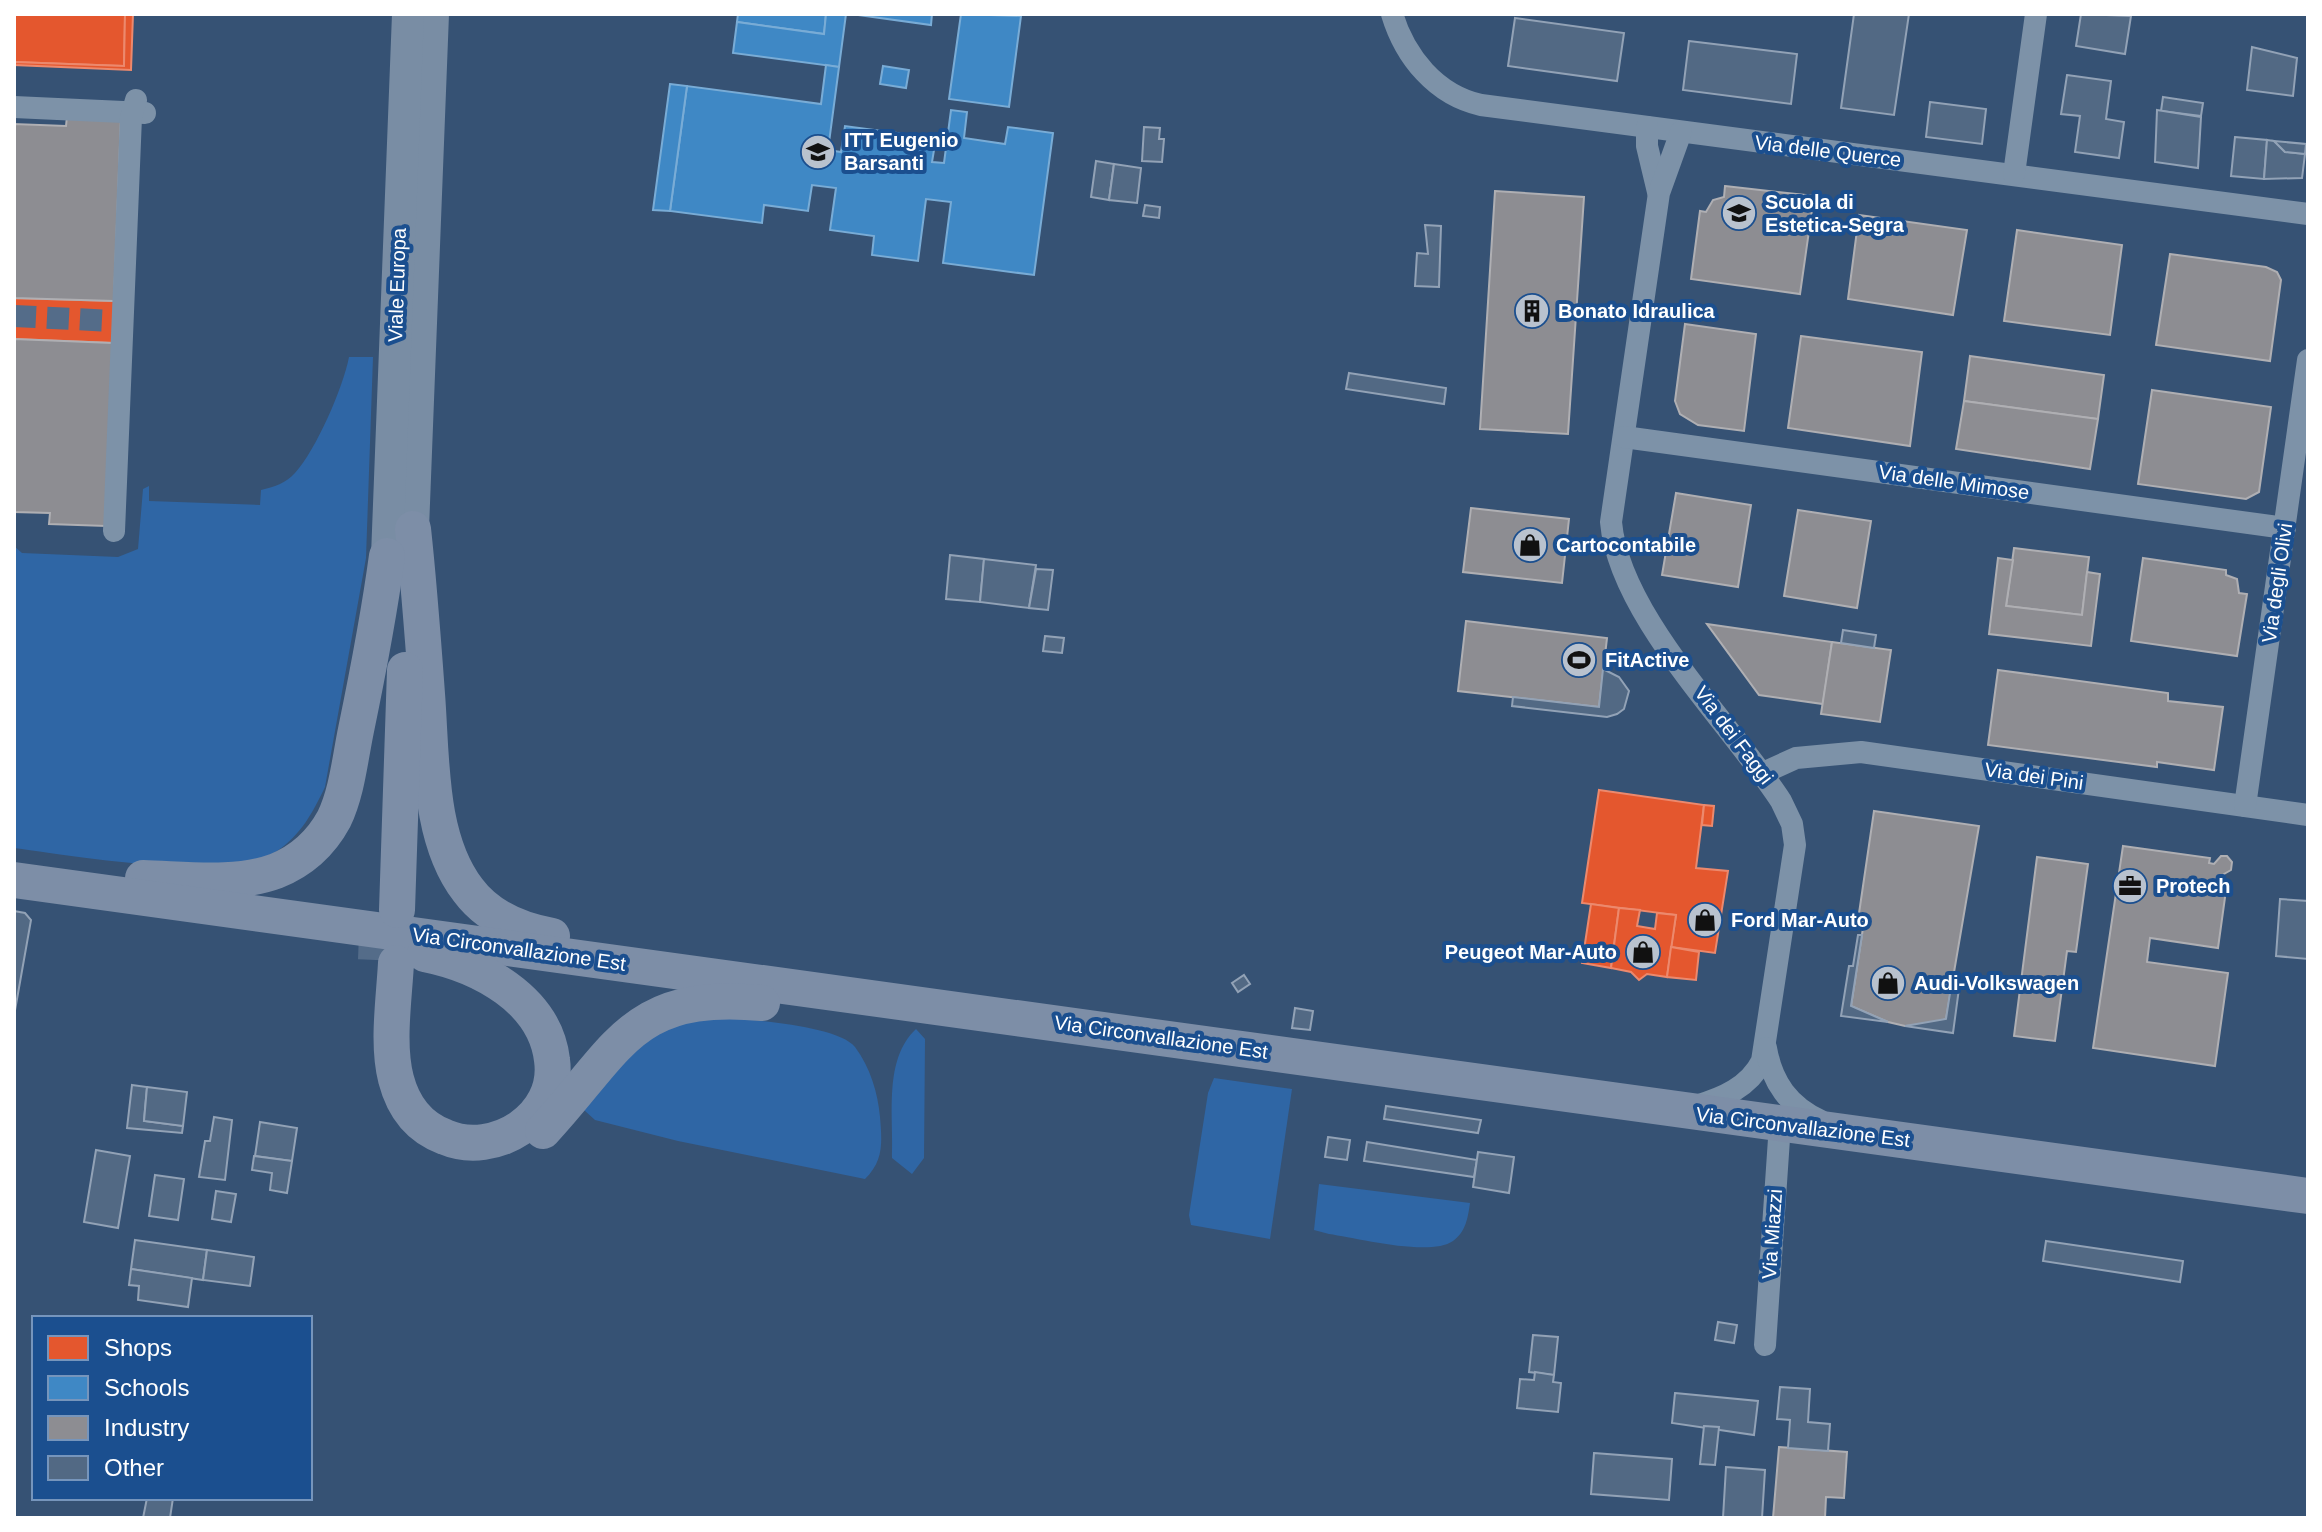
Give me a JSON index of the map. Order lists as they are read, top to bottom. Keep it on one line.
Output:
{"streets":{"main road":["Via Circonvallazione Est"],"street":["Via delle Querce","Viale Europa","Via delle Mimose","Via degli Olivi","Via dei Faggi","Via dei Pini","Via Miazzi"]},"crossings":[["Via delle Querce","Via dei Faggi"],["Via delle Mimose","Via degli Olivi"],["Via delle Mimose","Via dei Faggi"],["Via degli Olivi","Via dei Pini"],["Via dei Faggi","Via dei Pini"],["Via dei Faggi","Via Circonvallazione Est"],["Via Circonvallazione Est","Via Miazzi"]],"places":{"school or university":["ITT Eugenio Barsanti","Scuola di Estetica-Segra"],"building":["Bonato Idraulica"],"shop":["Cartocontabile","Ford Mar-Auto","Peugeot Mar-Auto","Audi-Volkswagen"],"sports":["FitActive"],"office":["Protech"]},"legend":["Shops","Schools","Industry","Other"]}
